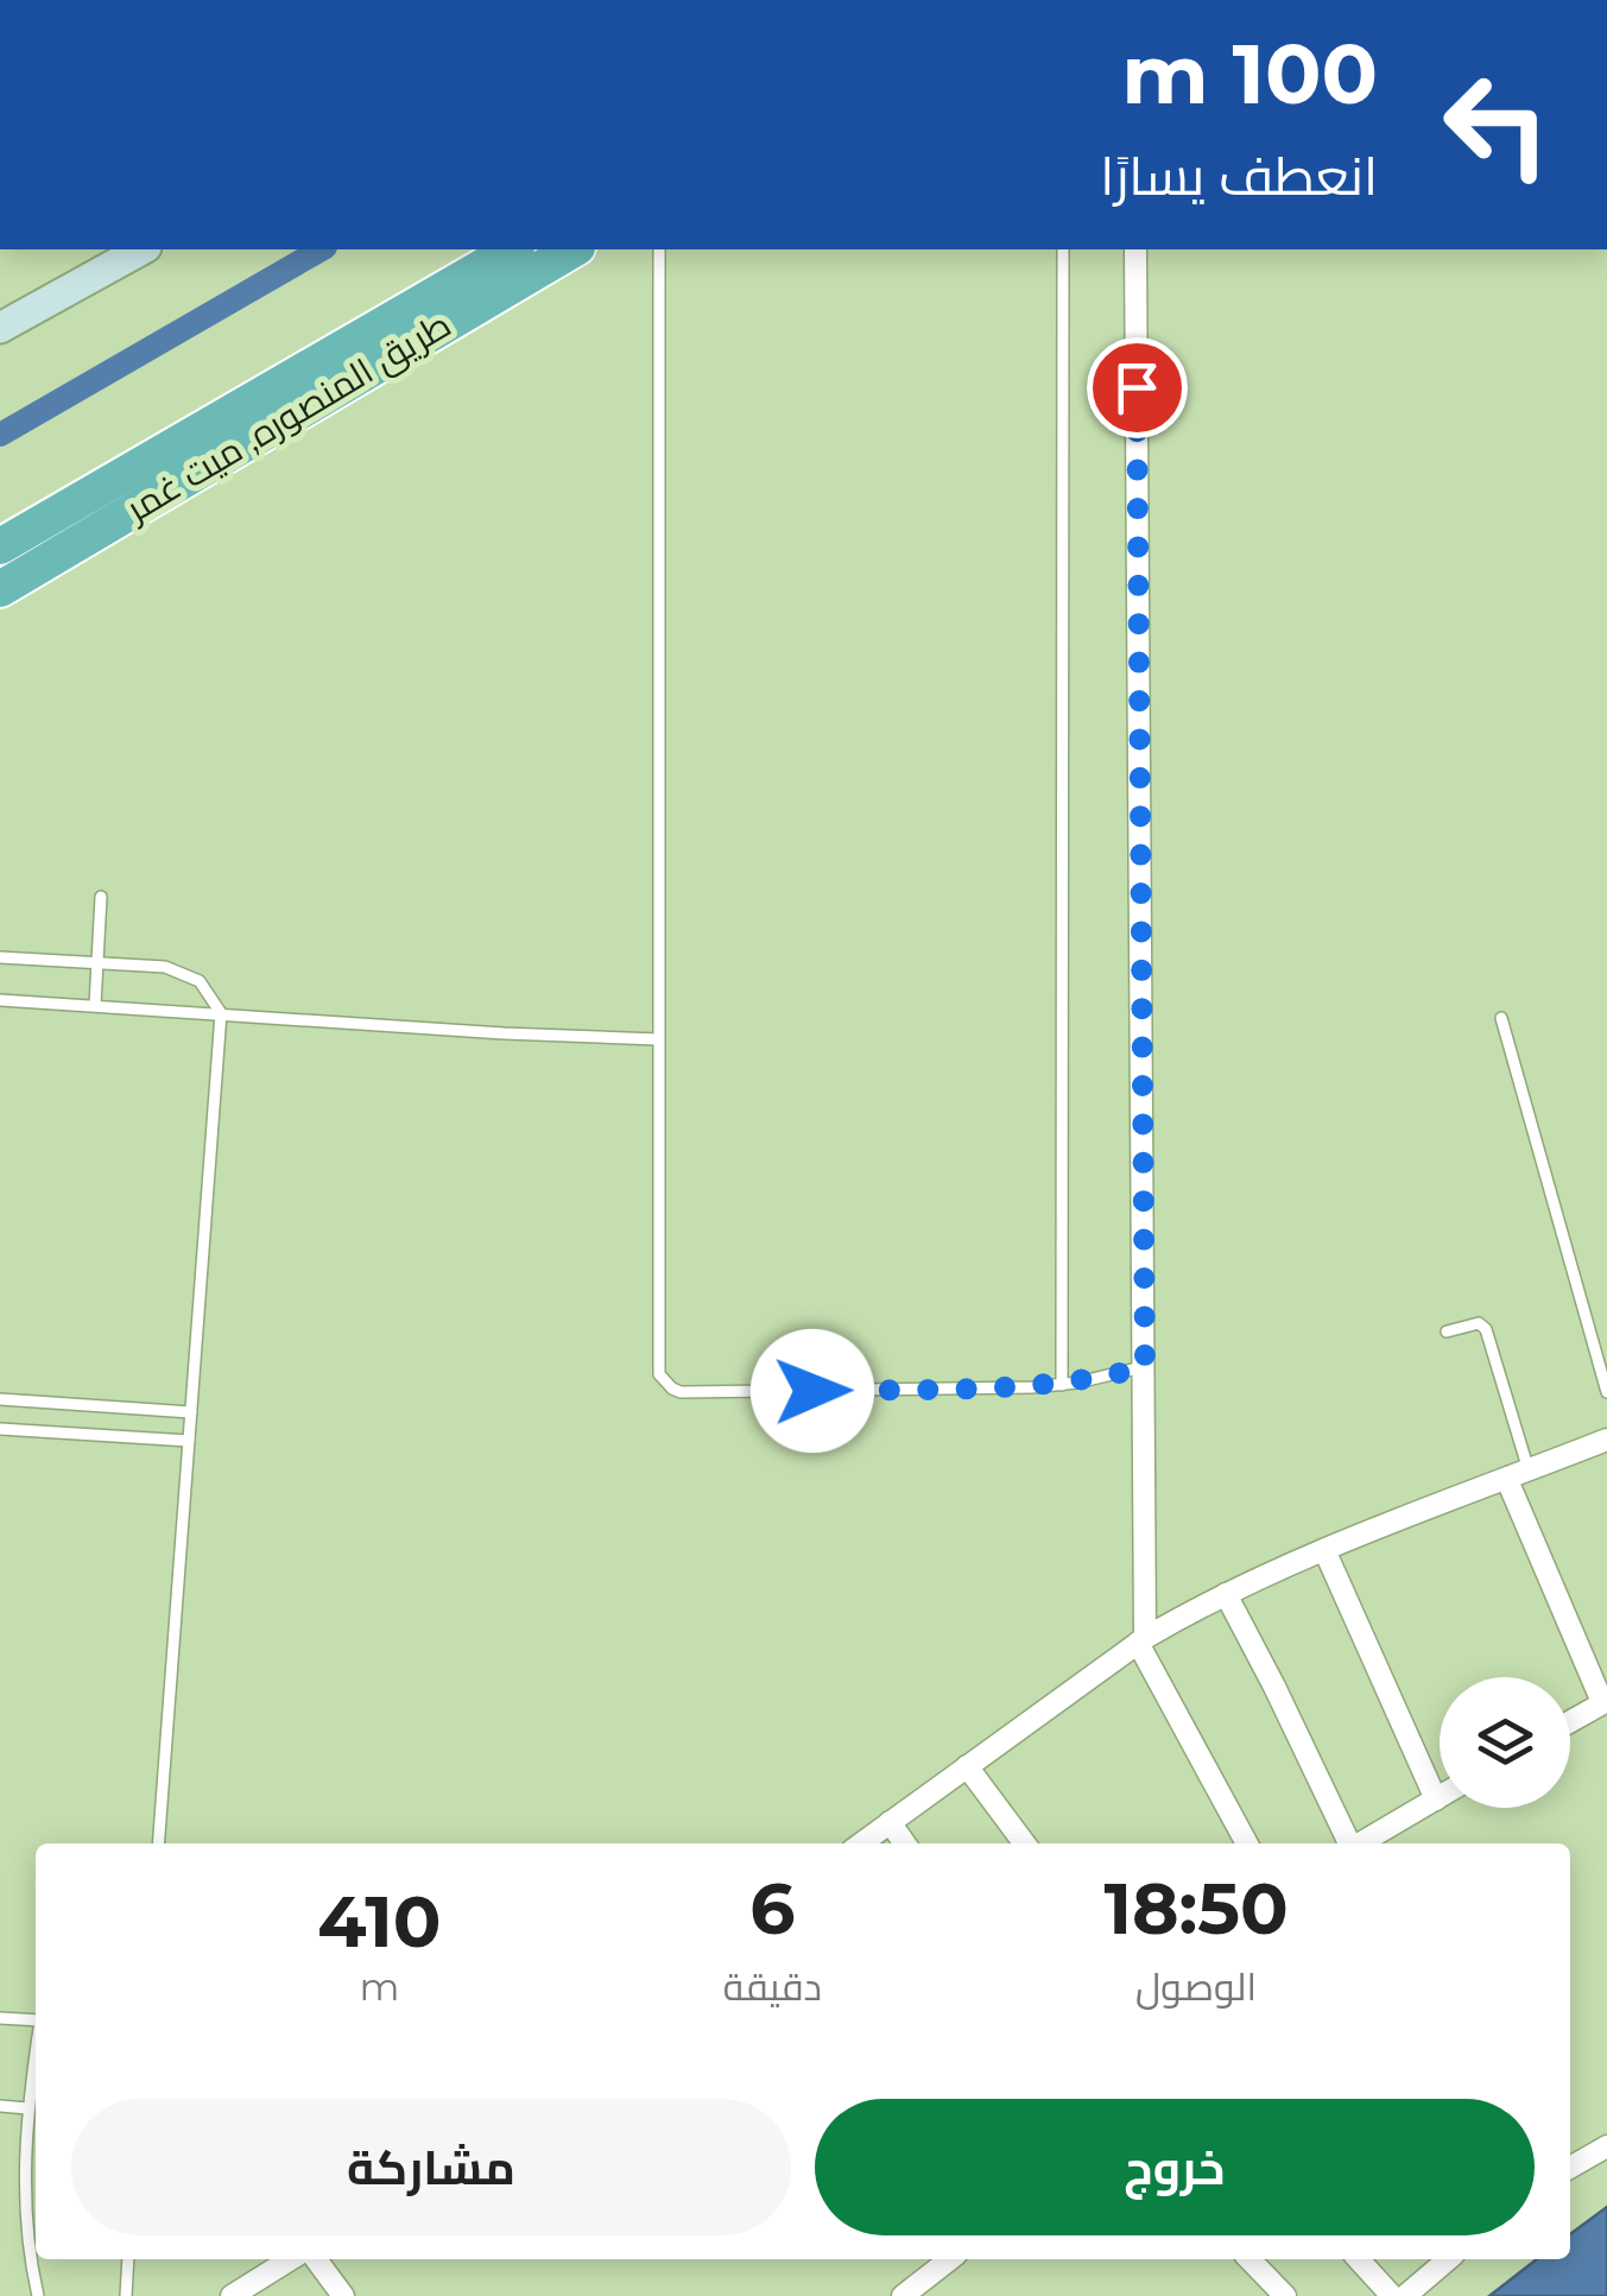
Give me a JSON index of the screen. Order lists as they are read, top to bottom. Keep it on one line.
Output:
{"streets":{"highway":["طريق المنصوره, ميت غمر"]},"page":{"turn":["100 m","انعطف يسارًا"],"eta":["18:50","الوصول","6","دقيقة","410","m"],"buttons":["خروج","مشاركة"]}}
